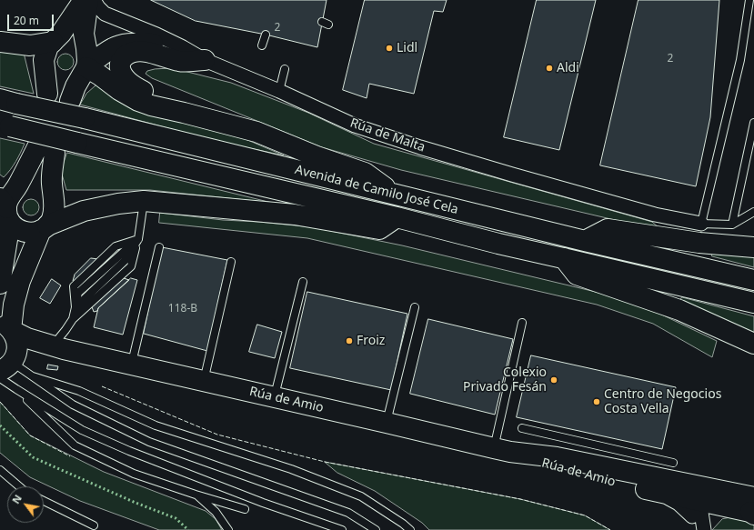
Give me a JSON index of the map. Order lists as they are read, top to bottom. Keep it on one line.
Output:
{"streets":{"main road":["Avenida de Camilo José Cela","Rúa de Amio"],"street":["Rúa de Malta"]},"places":["Lidl","Aldi","Froiz","Colexio Privado Fesán","Centro de Negocios Costa Vella"],"house_numbers":["2","2","118-B"],"scale_bar":"20 m","north":"top left"}
